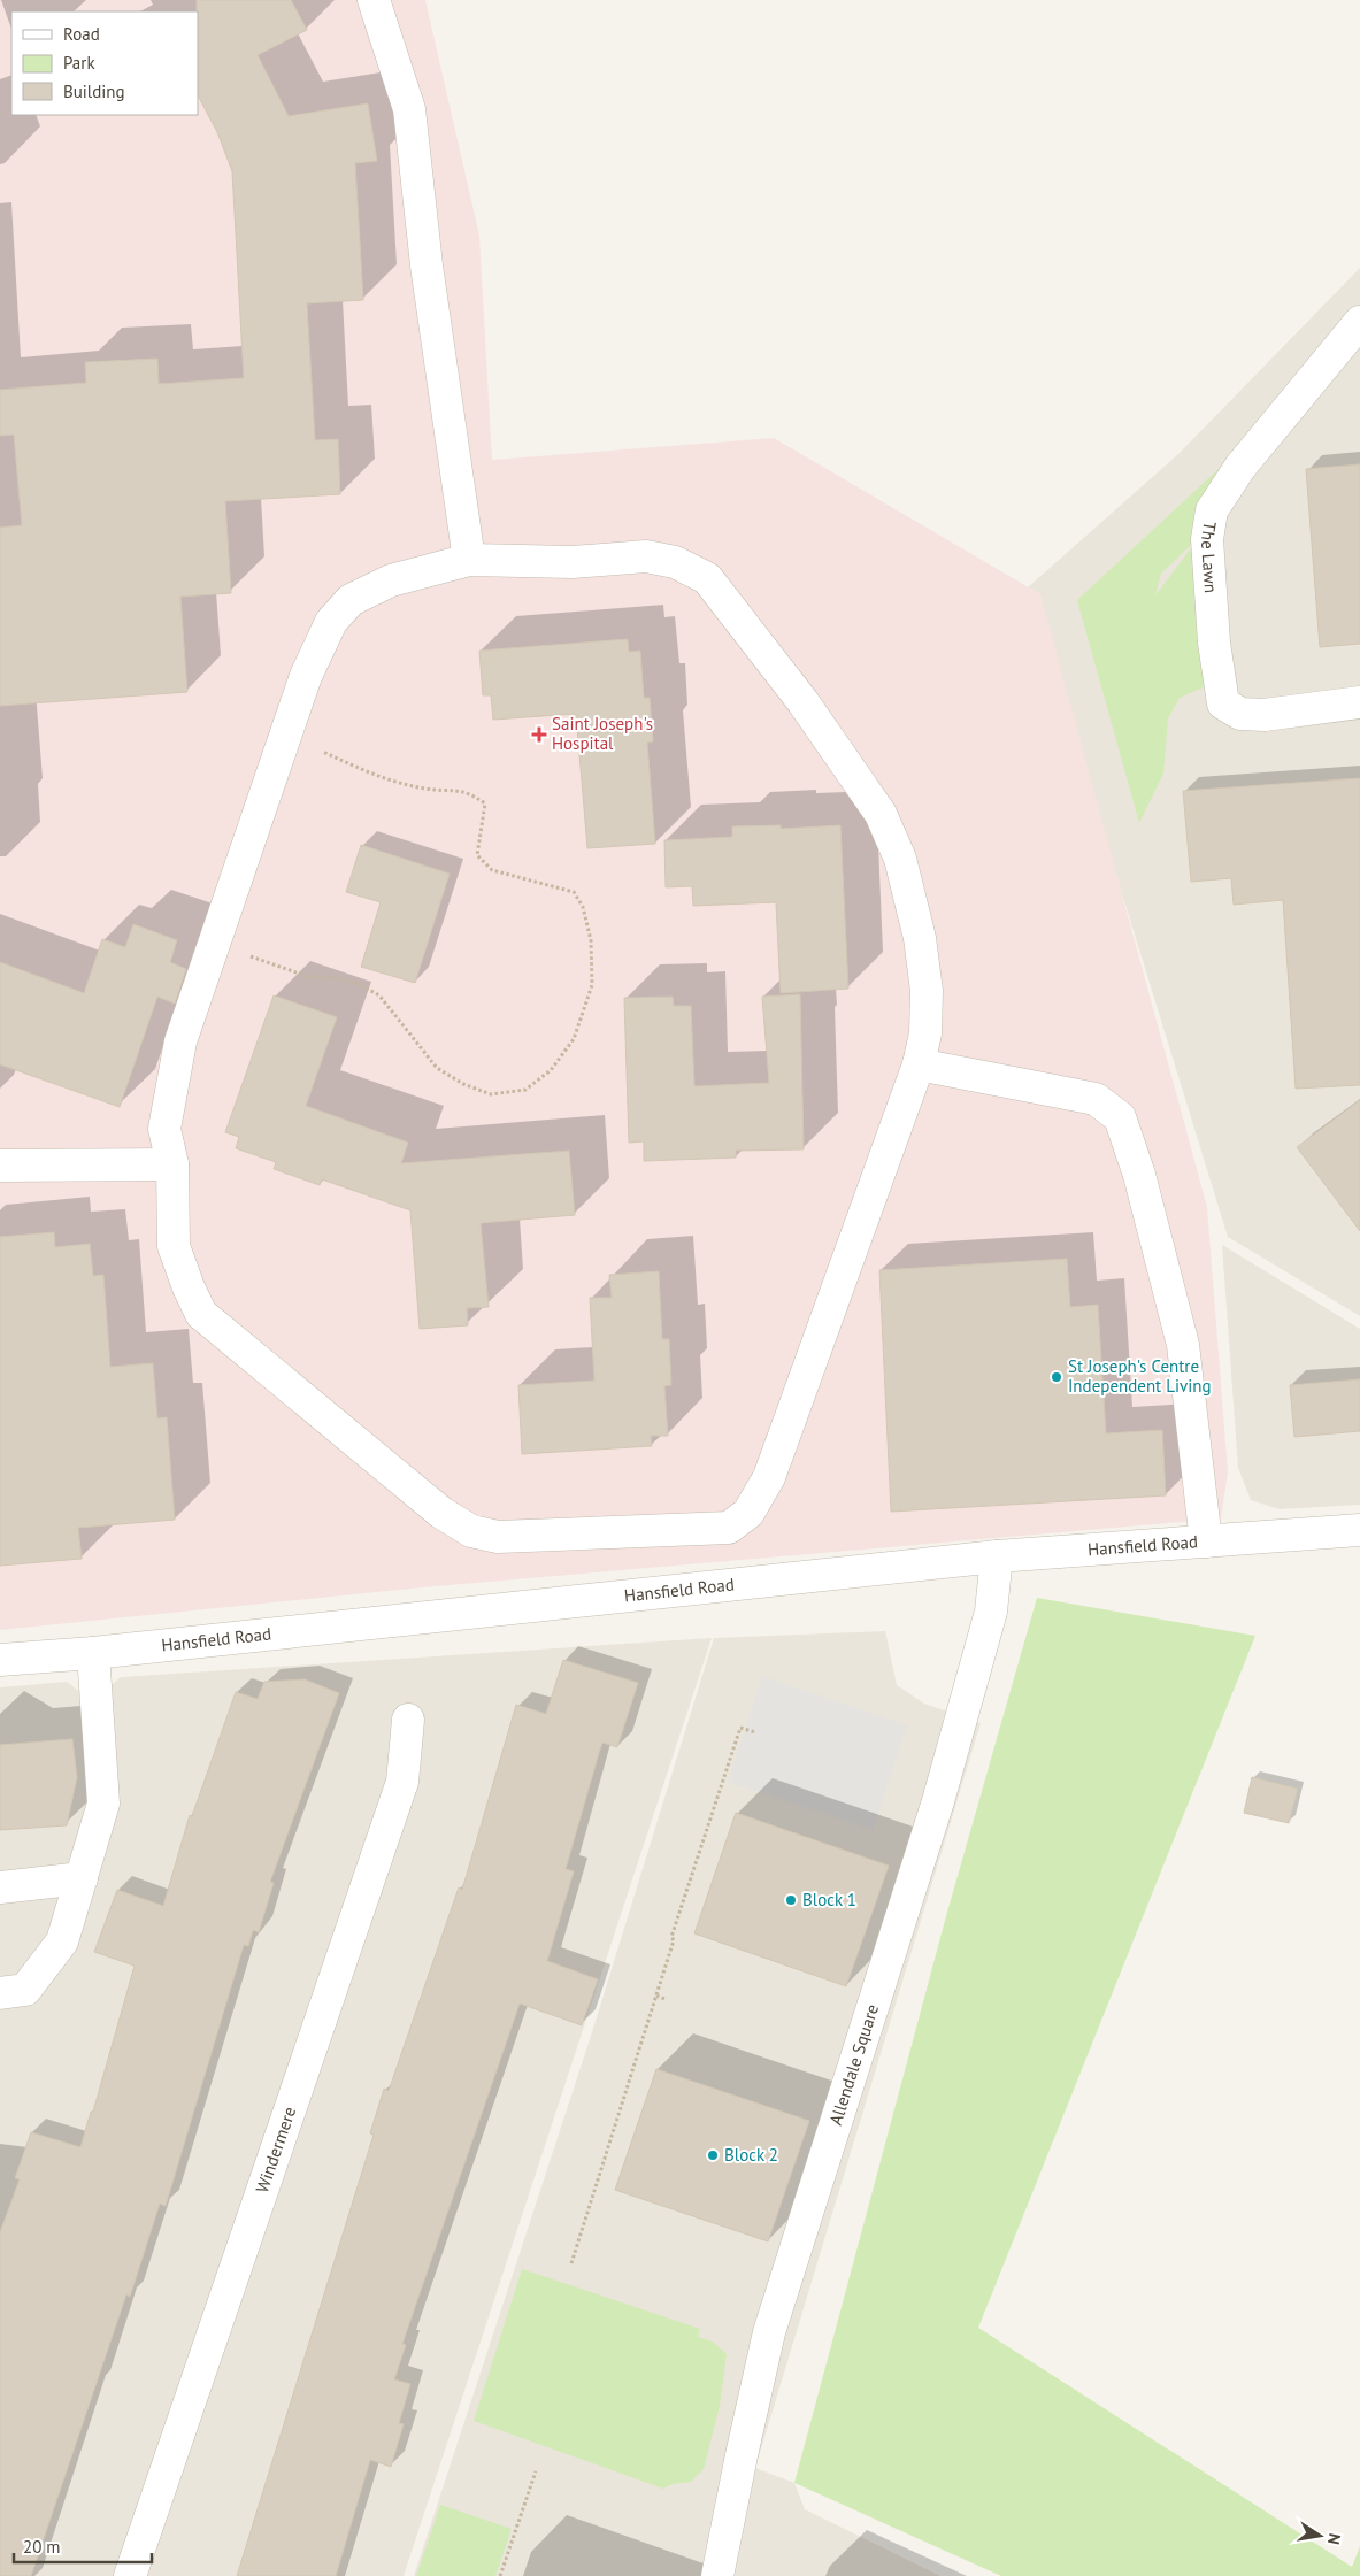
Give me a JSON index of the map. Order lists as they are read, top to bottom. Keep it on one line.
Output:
{"streets":{"street":["The Lawn","Hansfield Road","Allendale Square","Windermere"]},"crossings":[["Hansfield Road","Allendale Square"]],"places":{"health":["Saint Joseph's Hospital"],"other":["St Joseph's Centre Independent Living","Block 1","Block 2"]},"legend":["Road","Park","Building"],"scale_bar":"20 m","north":"right"}
